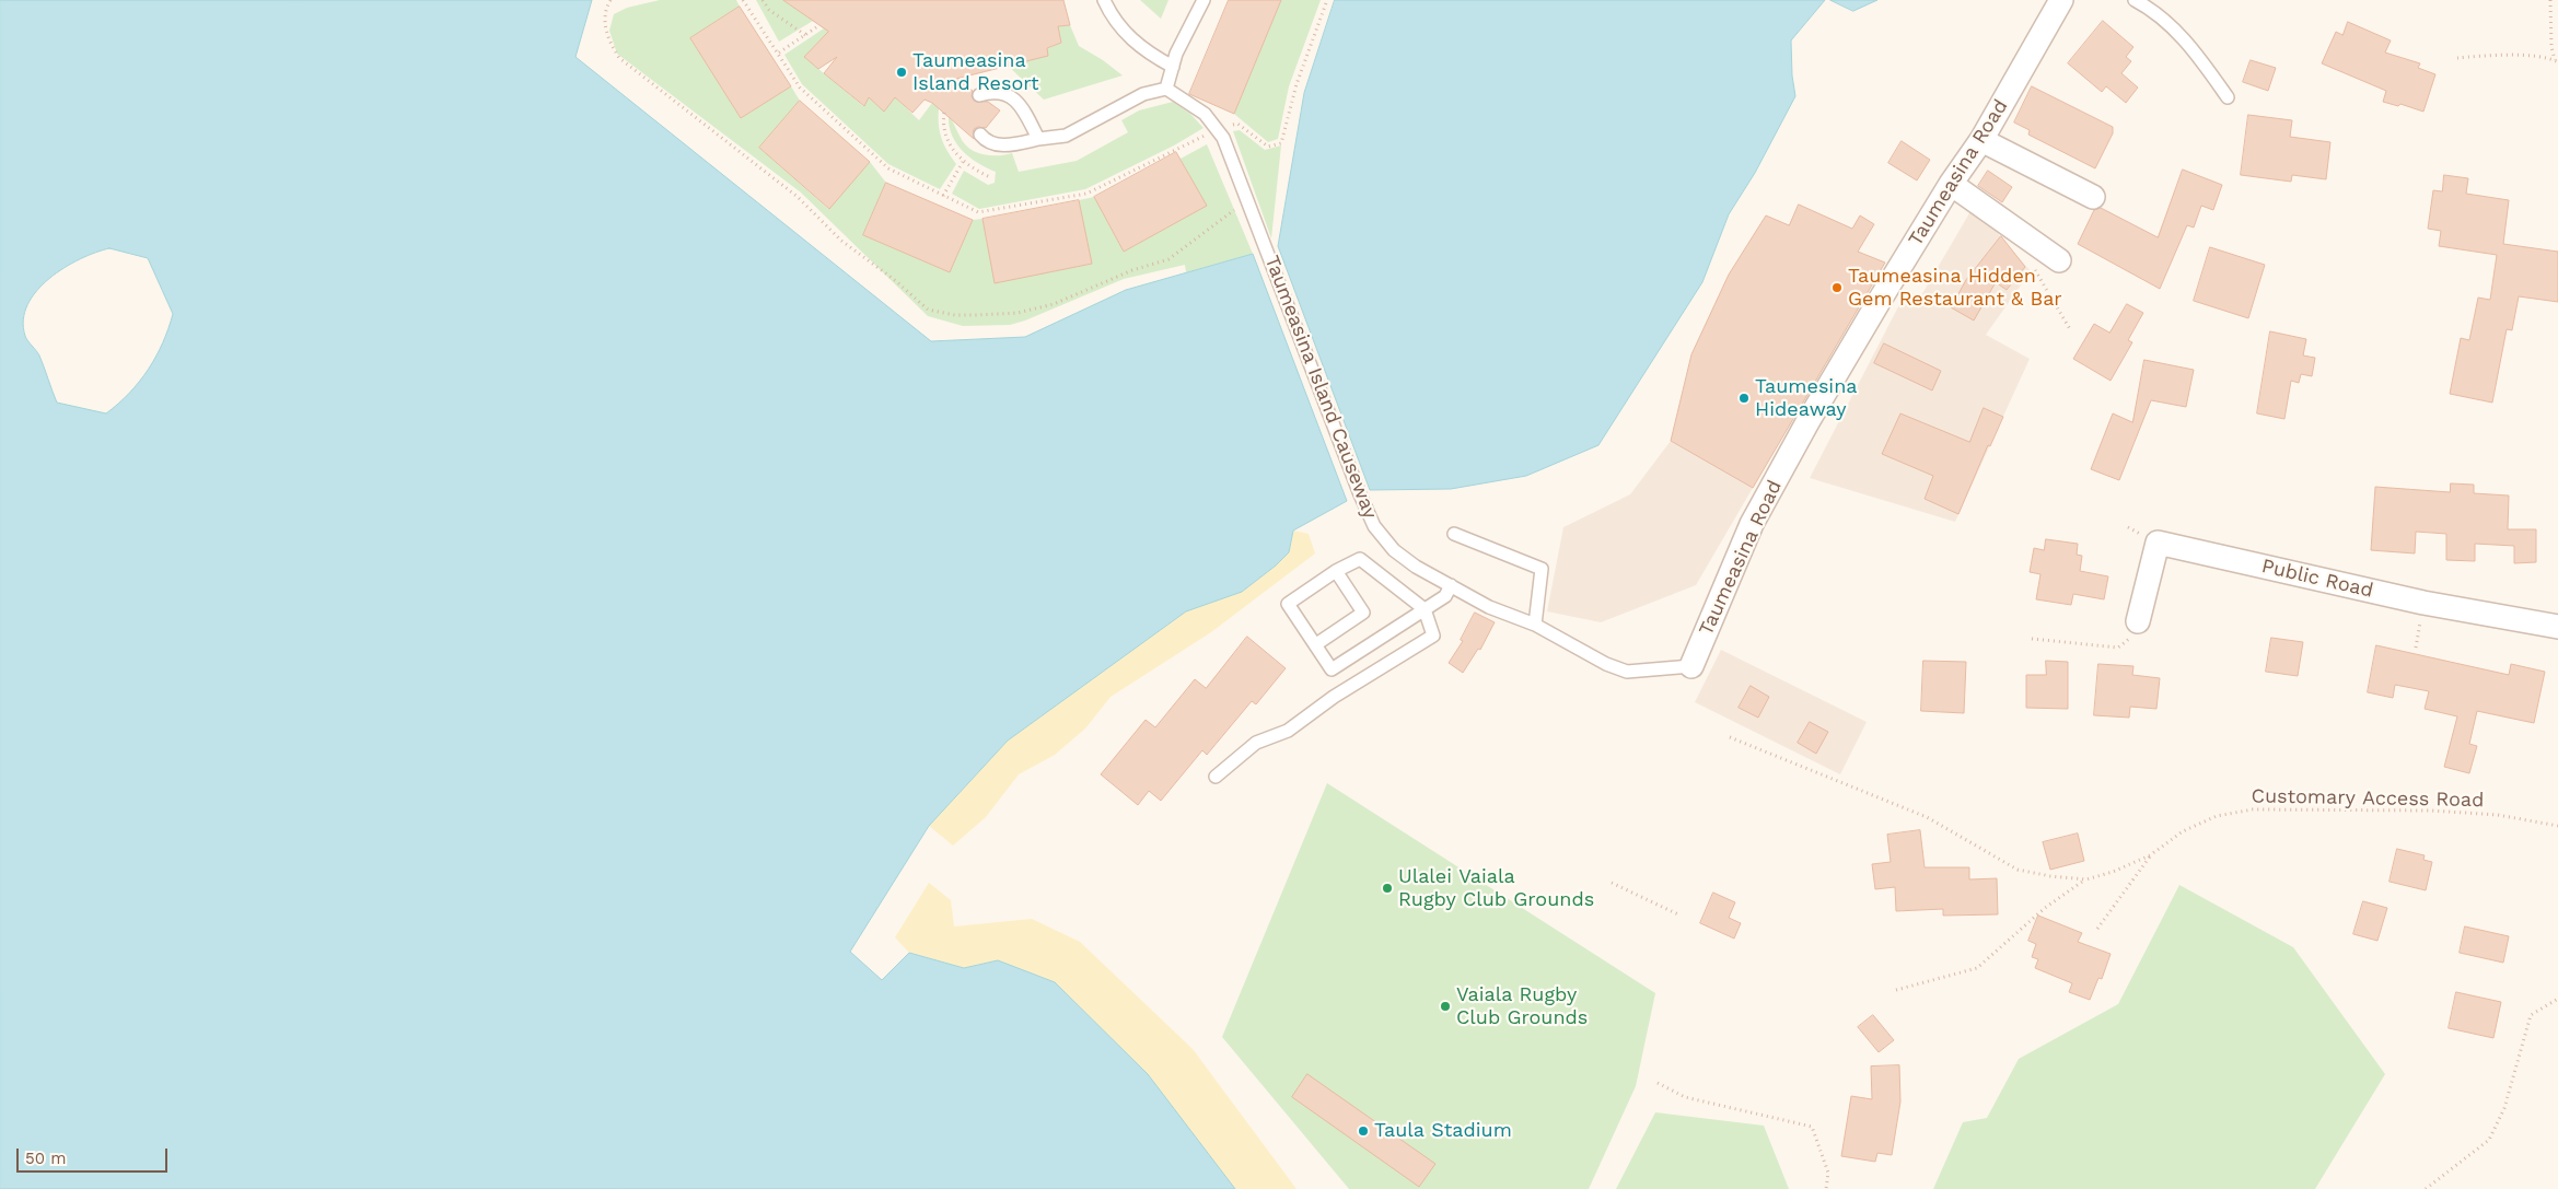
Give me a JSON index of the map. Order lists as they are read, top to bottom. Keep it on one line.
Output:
{"streets":{"street":["Taumeasina Road","Public Road"],"lane":["Taumeasina Island Causeway"],"path":["Customary Access Road"]},"crossings":[["Taumeasina Road","Taumeasina Island Causeway"]],"places":["Taumeasina Island Resort","Taumeasina Hidden Gem Restaurant & Bar","Taumesina Hideaway","Ulalei Vaiala Rugby Club Grounds","Vaiala Rugby Club Grounds","Taula Stadium"],"scale_bar":"50 m"}
